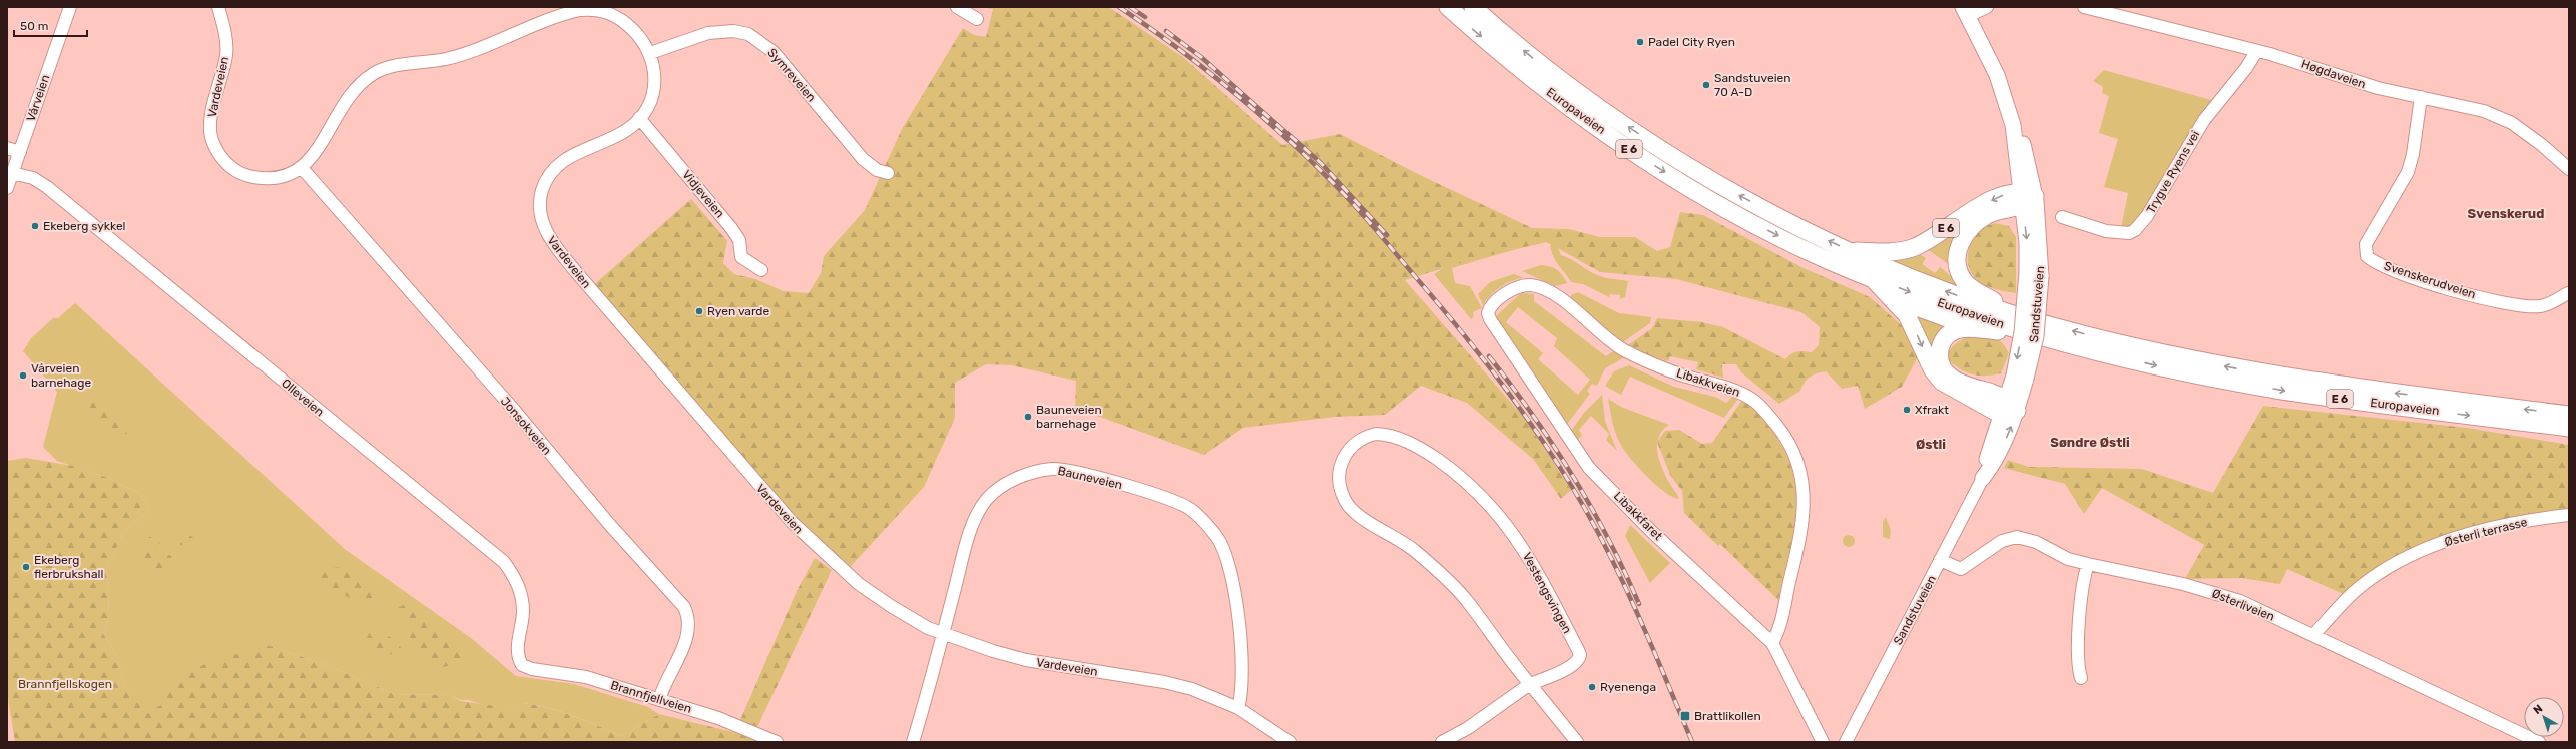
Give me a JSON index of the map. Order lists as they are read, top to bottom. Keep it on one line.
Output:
{"streets":{"highway":["Europaveien","E 6"],"main road":["Sandstuveien"],"street":["Høgdaveien","Symreveien","Vardeveien","Vårveien","Trygve Ryens vei","Vidjeveien","Svenskerudveien","Libakkveien","Olleveien","Jonsokveien","Bauneveien","Libakkfaret","Østerli terrasse","Vestengsvingen","Østerliveien","Brannfjellveien"]},"crossings":[["Høgdaveien","Trygve Ryens vei"],["Høgdaveien","Svenskerudveien"],["Symreveien","Vardeveien"],["Vardeveien","Vidjeveien"],["Vardeveien","Jonsokveien"],["Vardeveien","Bauneveien"],["Vårveien","Olleveien"],["Europaveien","E 6"],["E 6","Sandstuveien"],["Sandstuveien","Østerliveien"],["Libakkveien","Libakkfaret"],["Olleveien","Brannfjellveien"],["Jonsokveien","Brannfjellveien"],["Østerli terrasse","Østerliveien"]],"districts":["Svenskerud","Søndre Østli","Østli"],"parks":["Brannfjellskogen"],"places":{"other":["Padel City Ryen","Sandstuveien 70 A-D","Ekeberg sykkel","Ryen varde","Vårveien barnehage","Xfrakt","Bauneveien barnehage","Ekeberg flerbrukshall","Ryenenga"],"transit":["Brattlikollen"]},"scale_bar":"50 m","north":"top left"}
